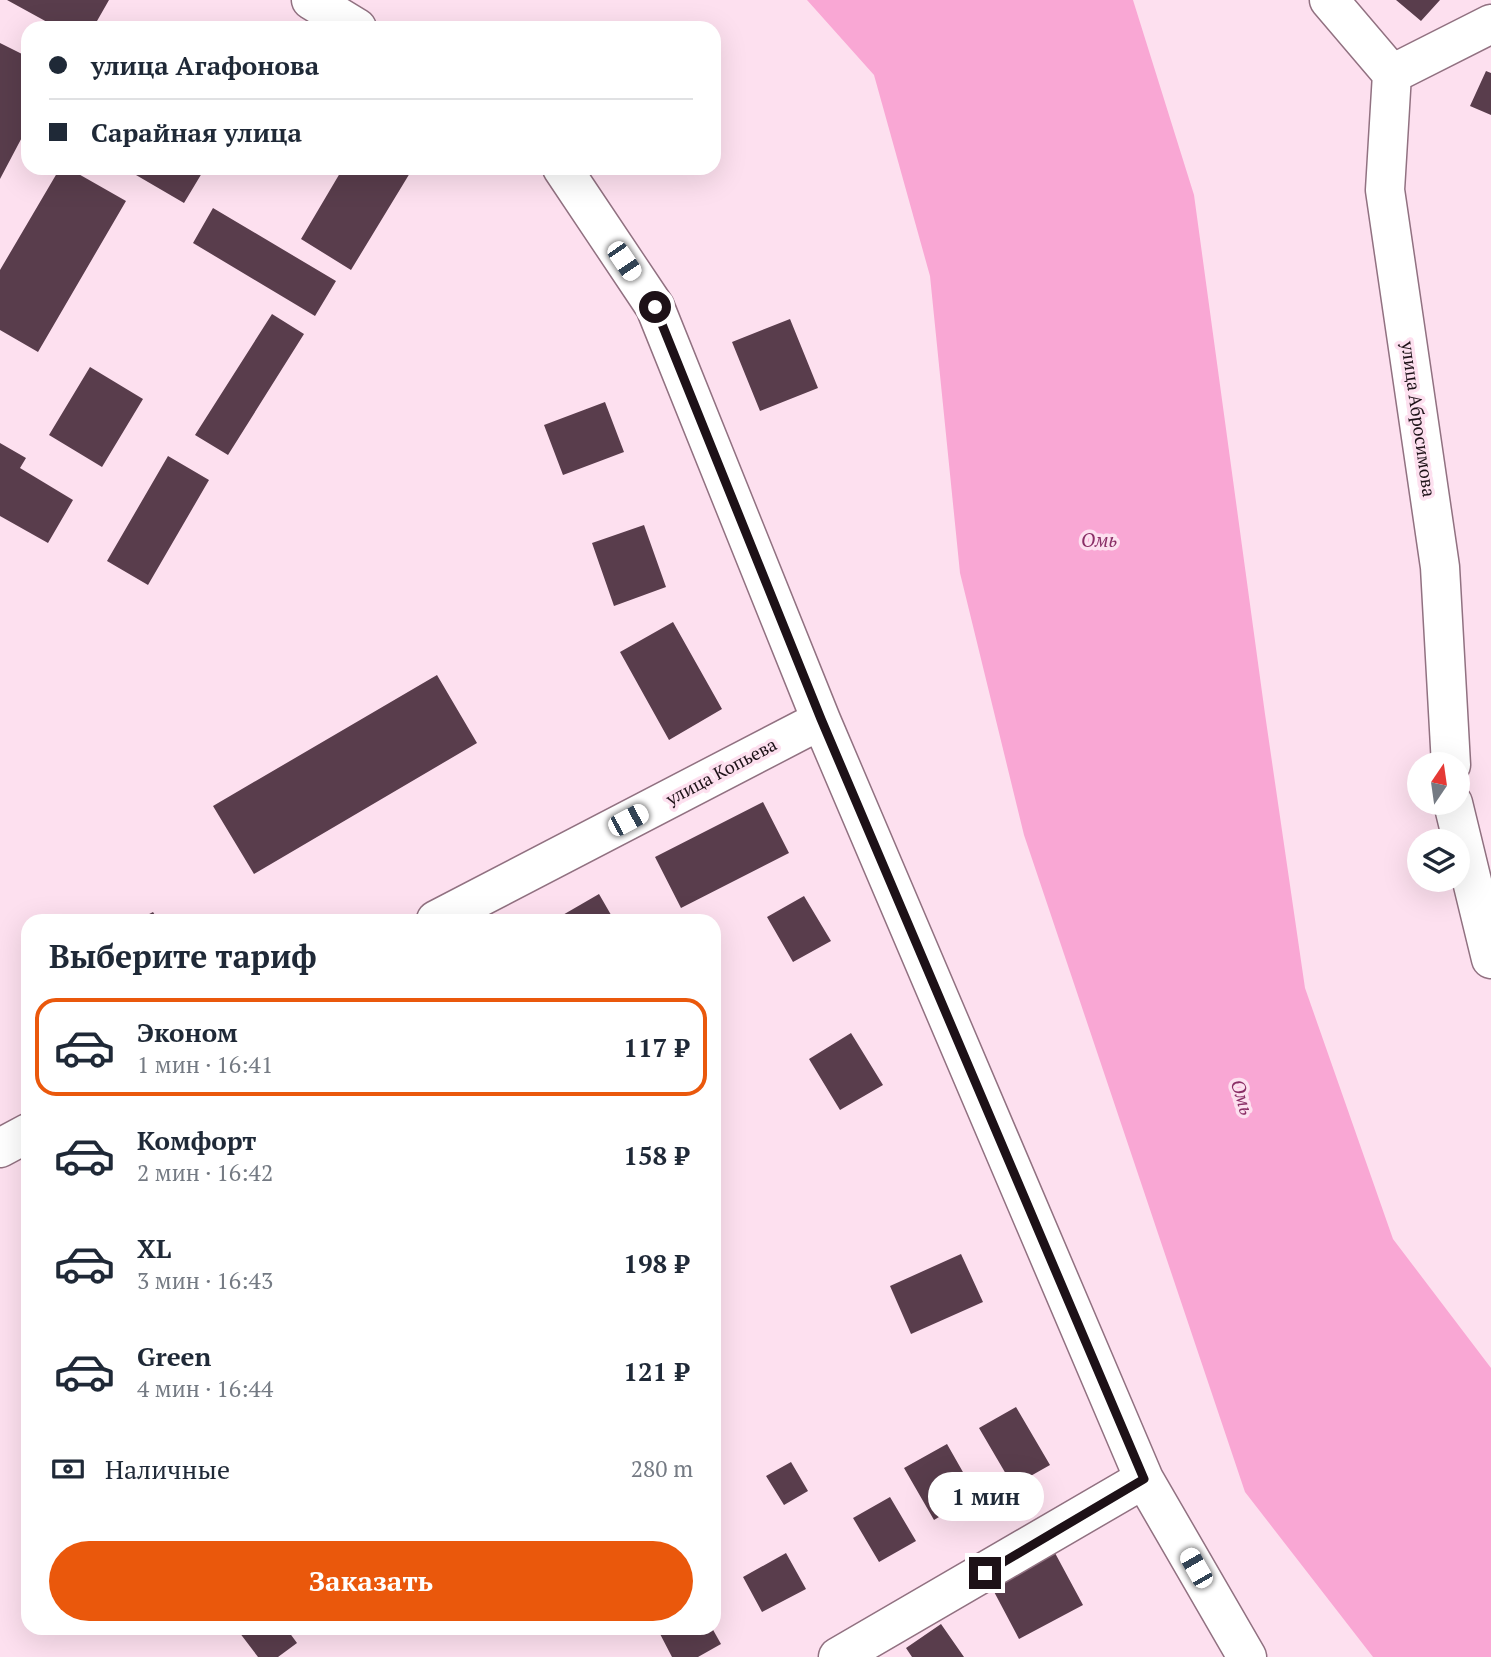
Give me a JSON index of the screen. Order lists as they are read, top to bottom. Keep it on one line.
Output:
{"streets":{"street":["улица Абросимова","улица Копьева"]},"water":["Омь"],"north":"top","page":{"banner":["улица Агафонова","Сарайная улица"],"heading":"Выберите тариф","list":[{"name":"Эконом","note":"1 мин · 16:41","value":"117 ₽"},{"name":"Комфорт","note":"2 мин · 16:42","value":"158 ₽"},{"name":"XL","note":"3 мин · 16:43","value":"198 ₽"},{"name":"Green","note":"4 мин · 16:44","value":"121 ₽"}],"pay":["Наличные","280 m"],"bubble":"1 мин","buttons":"Заказать"}}
